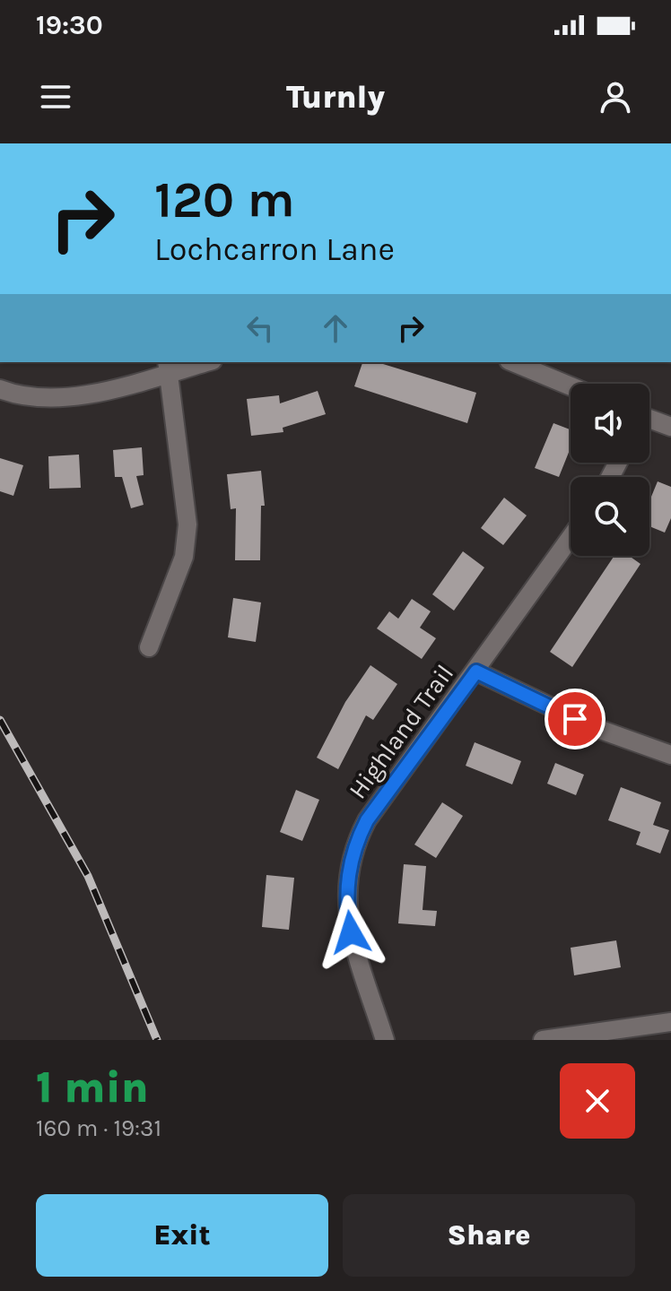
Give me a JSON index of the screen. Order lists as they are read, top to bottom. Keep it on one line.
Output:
{"streets":{"street":["Highland Trail"]},"page":{"status":"19:30","header":"Turnly","turn":["120 m","Lochcarron Lane"],"heading":["1 min","160 m · 19:31"],"buttons":["Exit","Share"]}}
